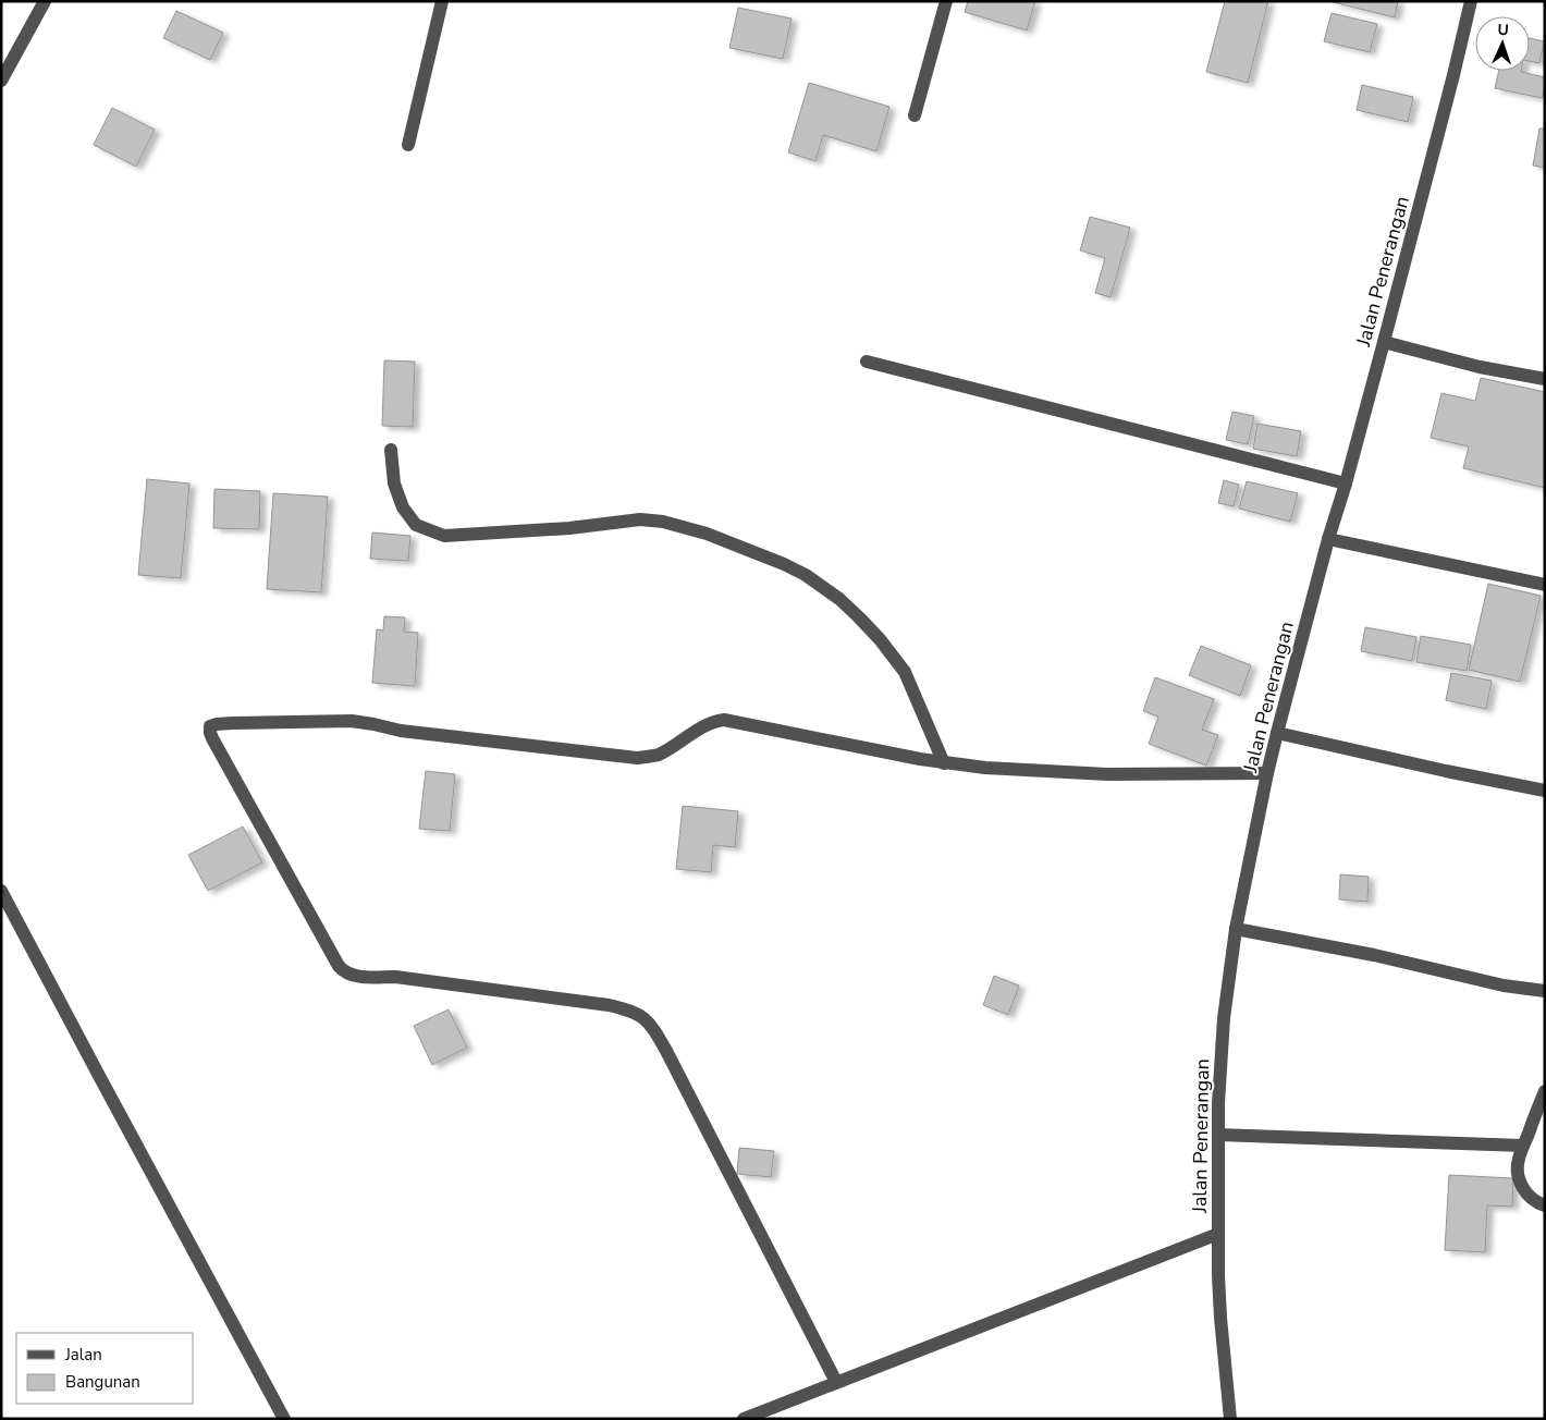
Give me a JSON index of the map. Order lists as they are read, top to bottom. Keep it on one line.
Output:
{"streets":{"street":["Jalan Penerangan"]},"legend":["Jalan","Bangunan"],"north":"top"}
